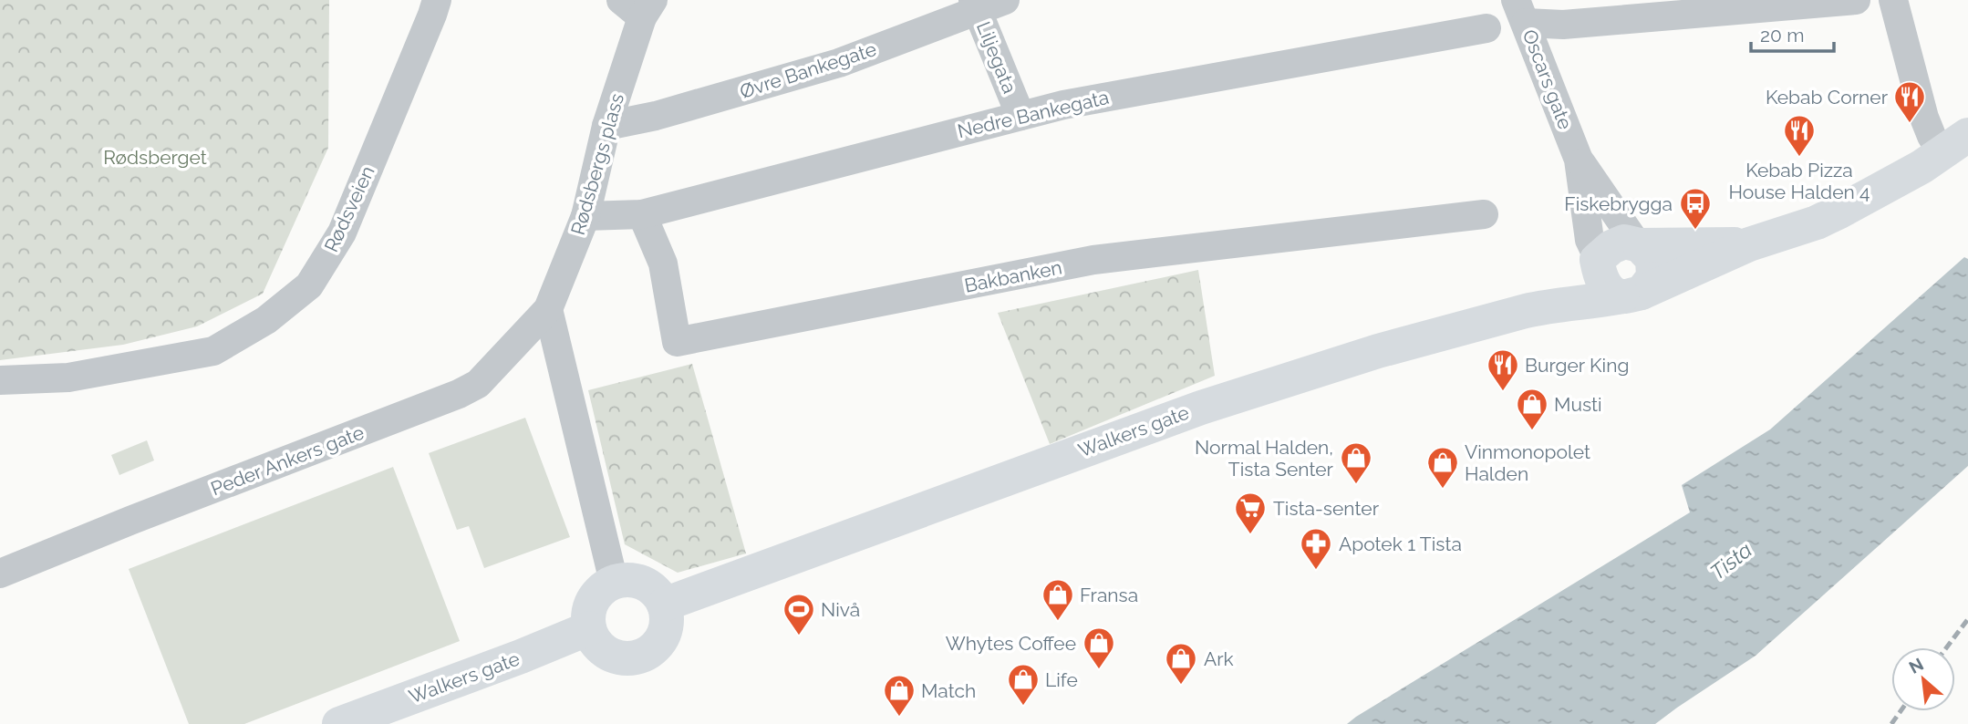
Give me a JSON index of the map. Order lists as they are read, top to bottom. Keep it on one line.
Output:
{"streets":{"street":["Liljegata","Øvre Bankegate","Oscars gate","Nedre Bankegata","Rødsbergs plass","Rødsveien","Bakbanken","Walkers gate","Peder Ankers gate"]},"crossings":[["Liljegata","Øvre Bankegate"],["Liljegata","Nedre Bankegata"],["Øvre Bankegate","Rødsbergs plass"],["Nedre Bankegata","Rødsbergs plass"],["Nedre Bankegata","Bakbanken"],["Rødsbergs plass","Peder Ankers gate"]],"water":["Tista"],"parks":["Rødsberget"],"places":{"restaurant":["Kebab Corner","Kebab Pizza House Halden 4","Burger King"],"bus stop":["Fiskebrygga"],"shop":["Musti","Normal Halden, Tista Senter","Vinmonopolet Halden","Fransa","Whytes Coffee","Ark","Life","Match"],"supermarket":["Tista-senter"],"pharmacy":["Apotek 1 Tista"],"sports":["Nivå"]},"scale_bar":"20 m","north":"top left"}
